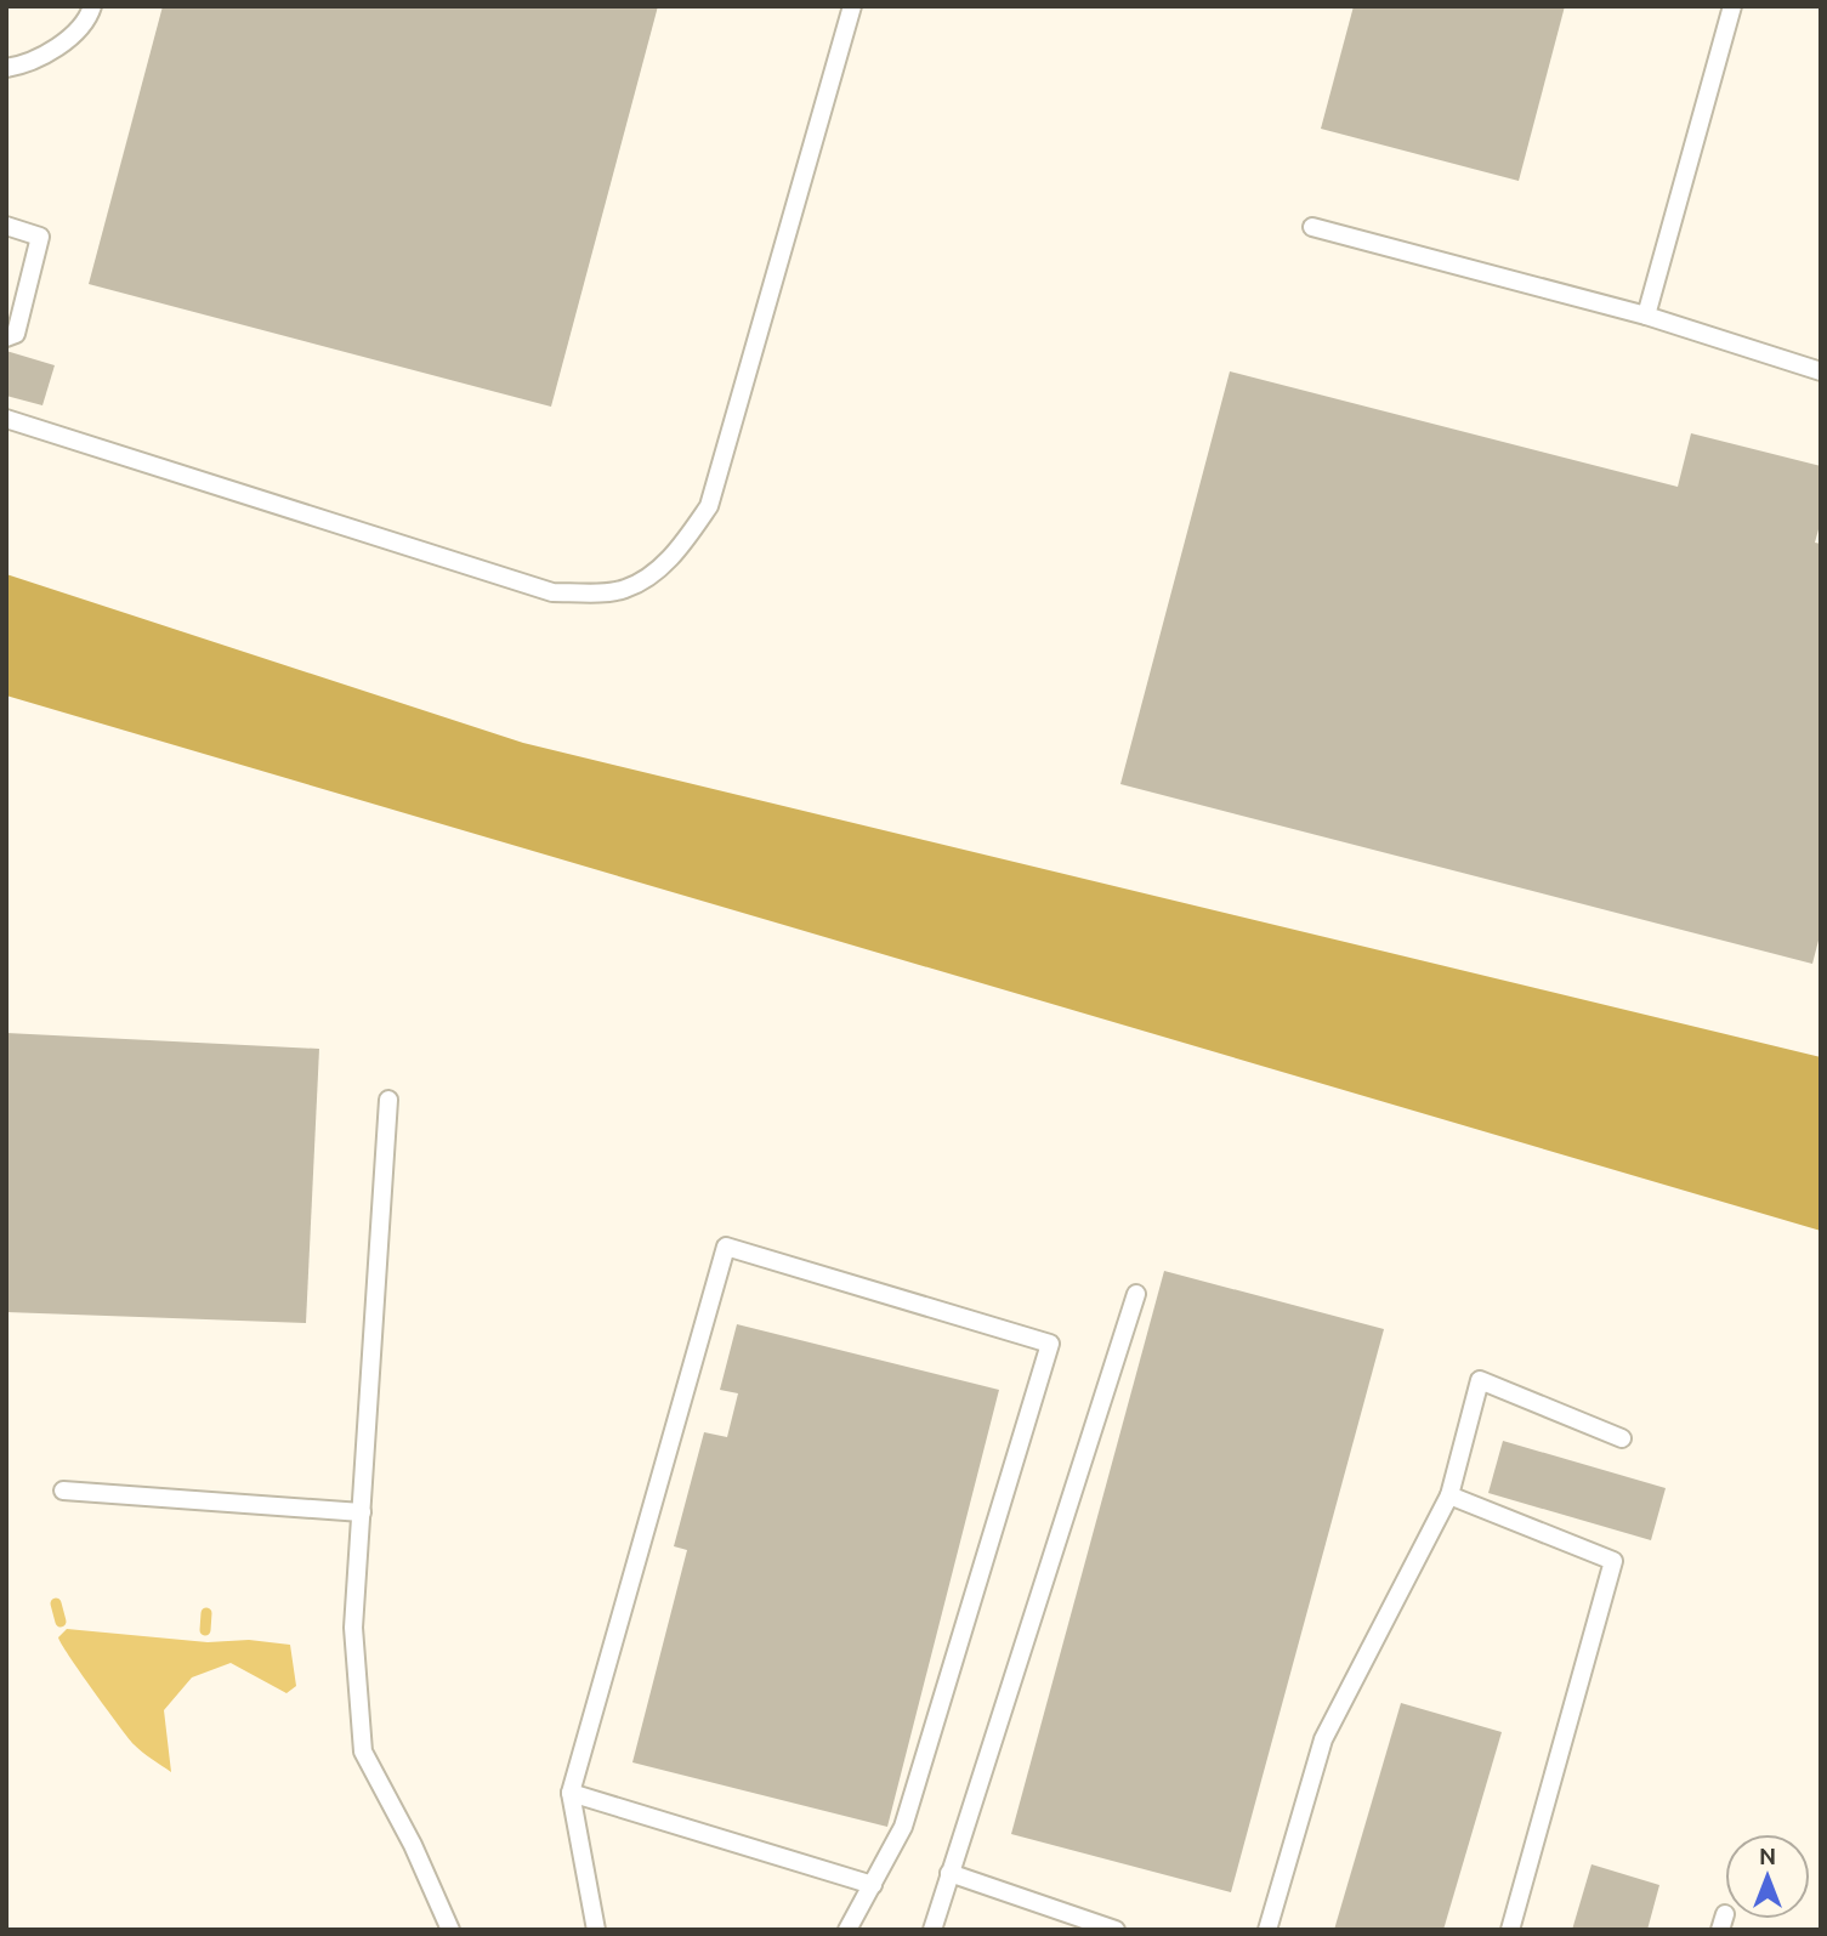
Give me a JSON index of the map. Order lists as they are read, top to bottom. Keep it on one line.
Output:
{"north":"top"}
